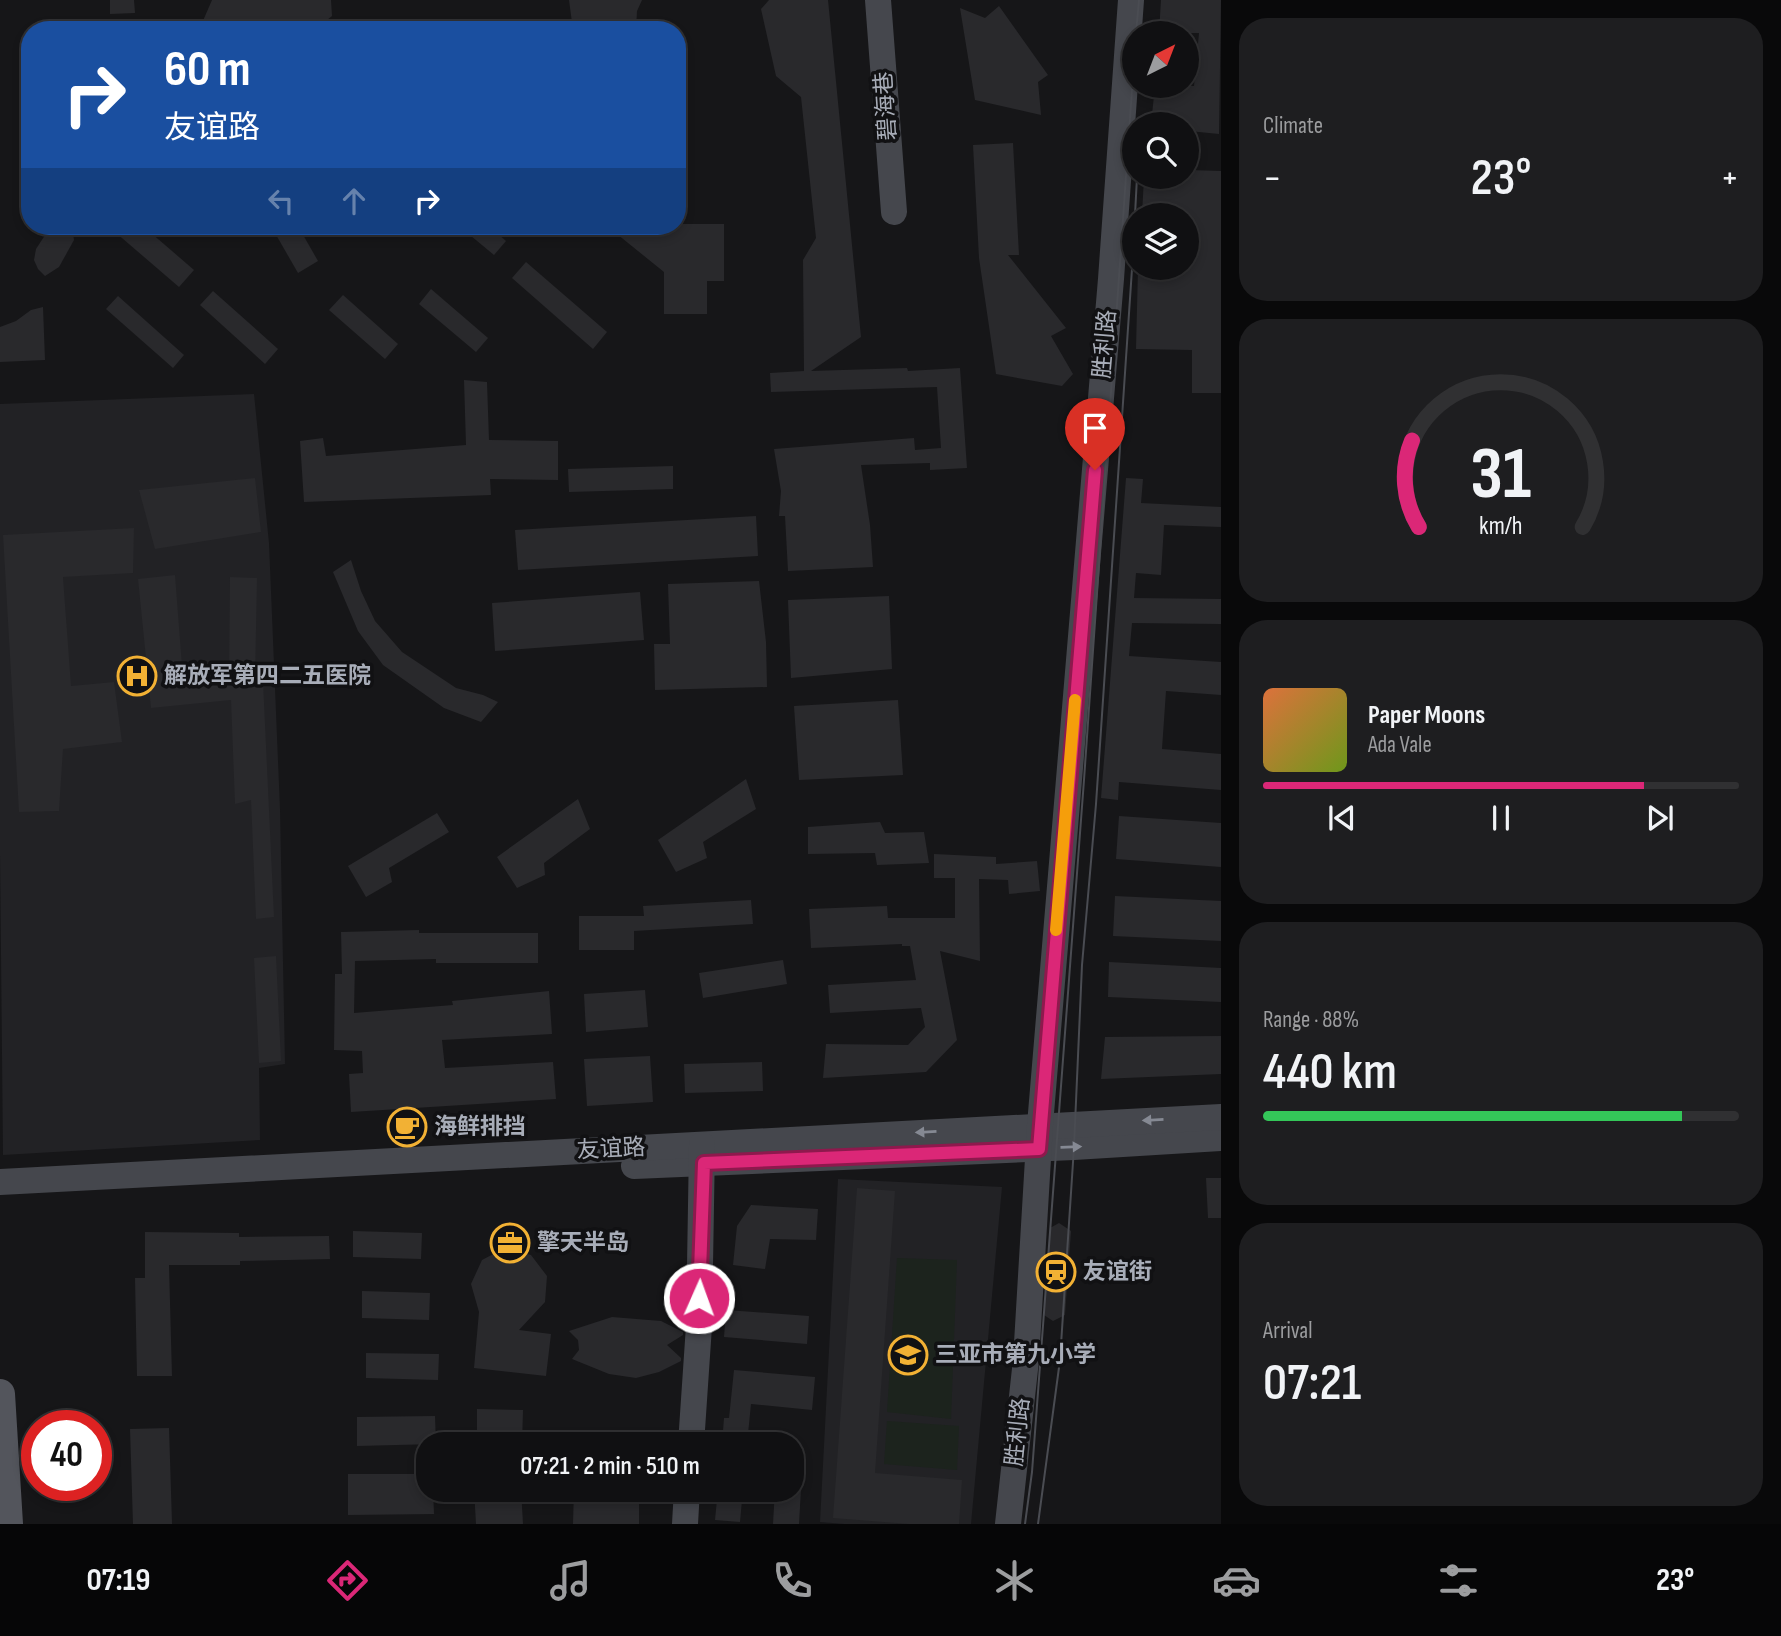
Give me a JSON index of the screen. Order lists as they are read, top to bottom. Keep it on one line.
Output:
{"streets":{"street":["碧海巷","胜利路","友谊路"]},"crossings":[["胜利路","友谊路"]],"places":{"hospital":["解放军第四二五医院"],"cafe":["海鲜排挡"],"office":["擎天半岛"],"station":["友谊街"],"school or university":["三亚市第九小学"]},"north":"top right","page":{"tile":["Climate",["Range · 88%","440 km"],["Arrival","07:21"]],"turn":["60 m","友谊路"],"heat":["−","23°","+"],"song":["Paper Moons","Ada Vale"],"limit":"40","trip":"07:21 · 2 min · 510 m","tabs":["07:19","23°"],"gauge":["31","km/h"]}}
